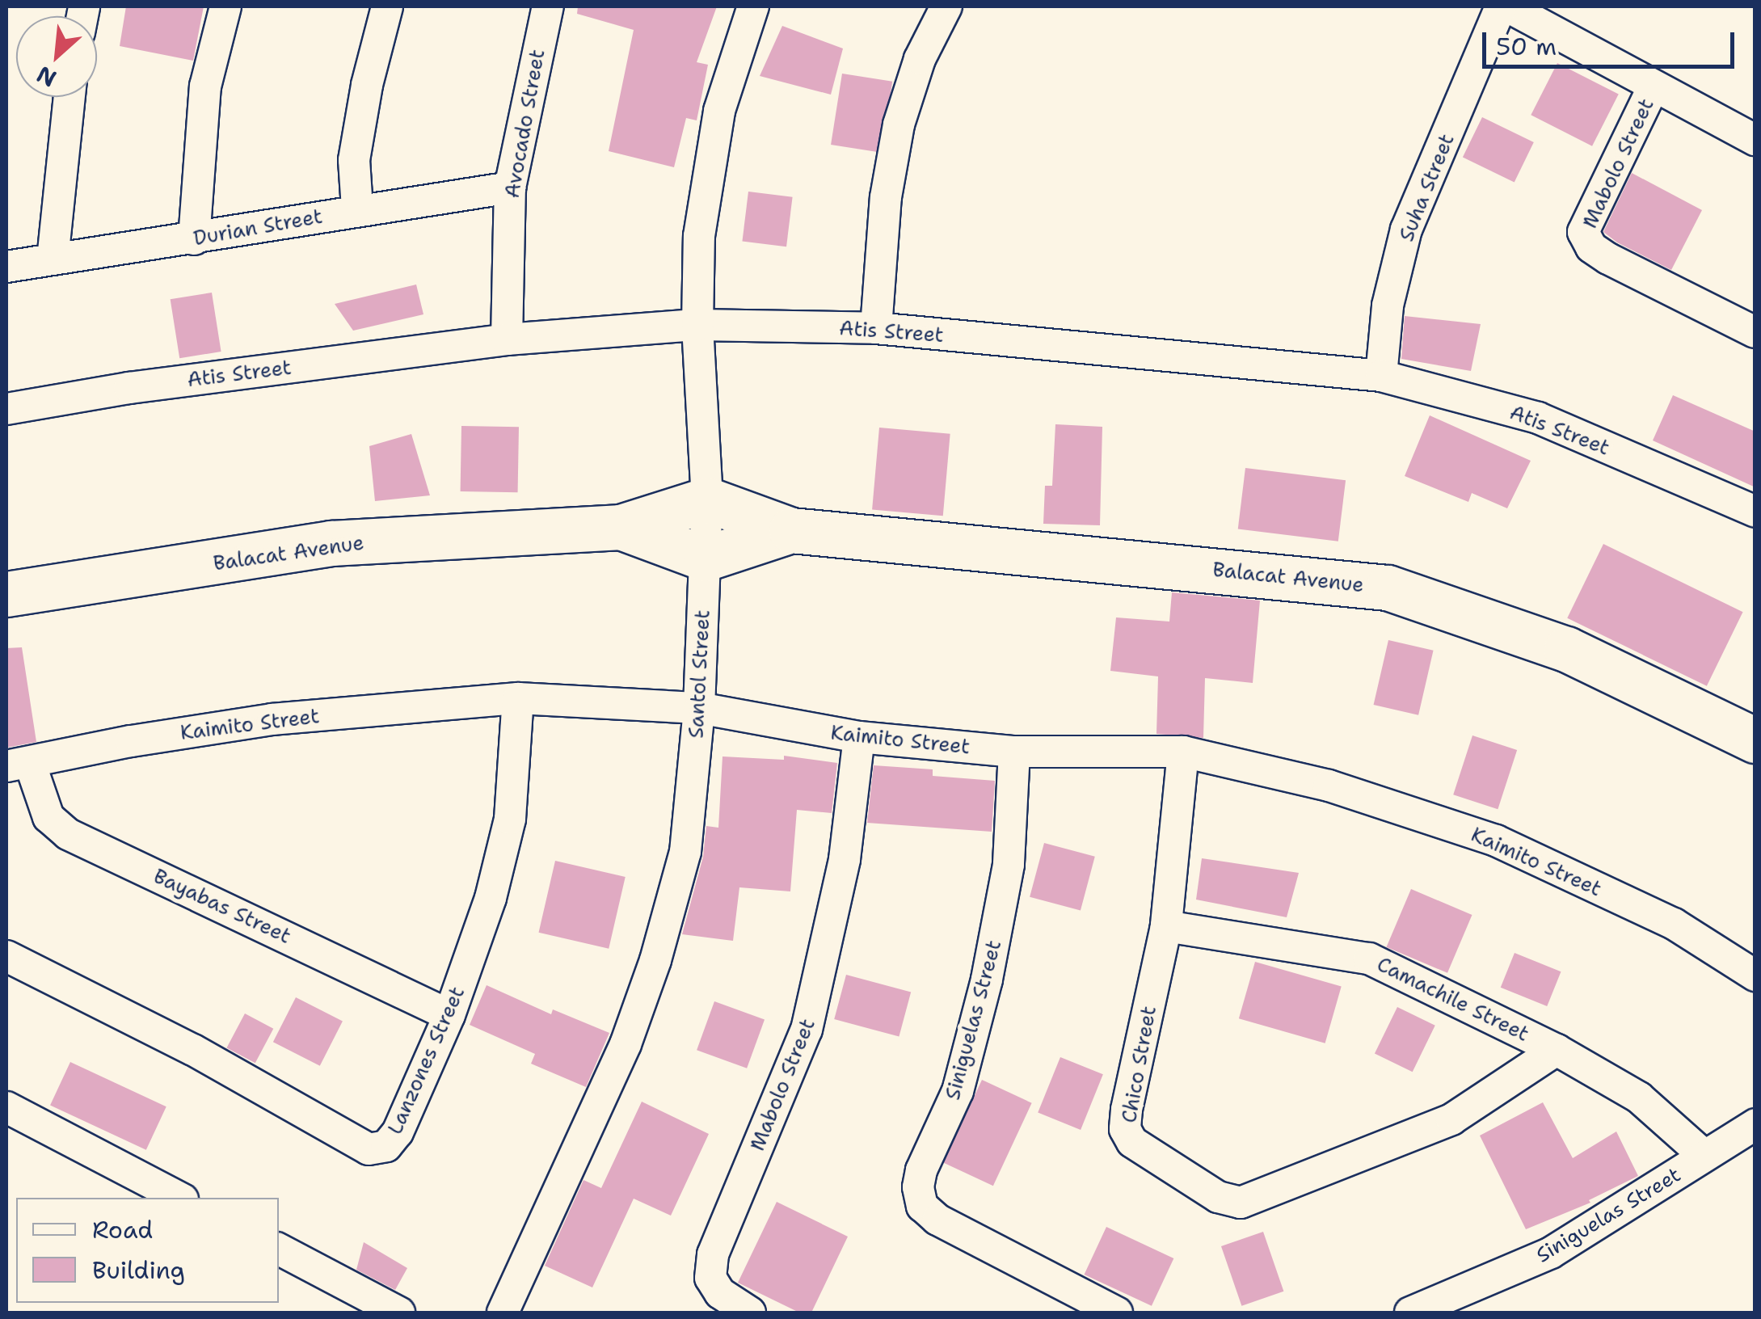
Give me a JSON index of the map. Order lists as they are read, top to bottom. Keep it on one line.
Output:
{"streets":{"street":["Avocado Street","Mabolo Street","Suha Street","Durian Street","Atis Street","Balacat Avenue","Santol Street","Kaimito Street","Bayabas Street","Camachile Street","Siniguelas Street","Lanzones Street","Chico Street"]},"crossings":[["Avocado Street","Durian Street"],["Avocado Street","Atis Street"],["Mabolo Street","Kaimito Street"],["Suha Street","Atis Street"],["Atis Street","Santol Street"],["Balacat Avenue","Santol Street"],["Santol Street","Kaimito Street"],["Kaimito Street","Bayabas Street"],["Kaimito Street","Siniguelas Street"],["Kaimito Street","Lanzones Street"],["Kaimito Street","Chico Street"],["Bayabas Street","Lanzones Street"],["Camachile Street","Siniguelas Street"],["Camachile Street","Chico Street"]],"legend":["Road","Building"],"scale_bar":"50 m","north":"bottom left"}
